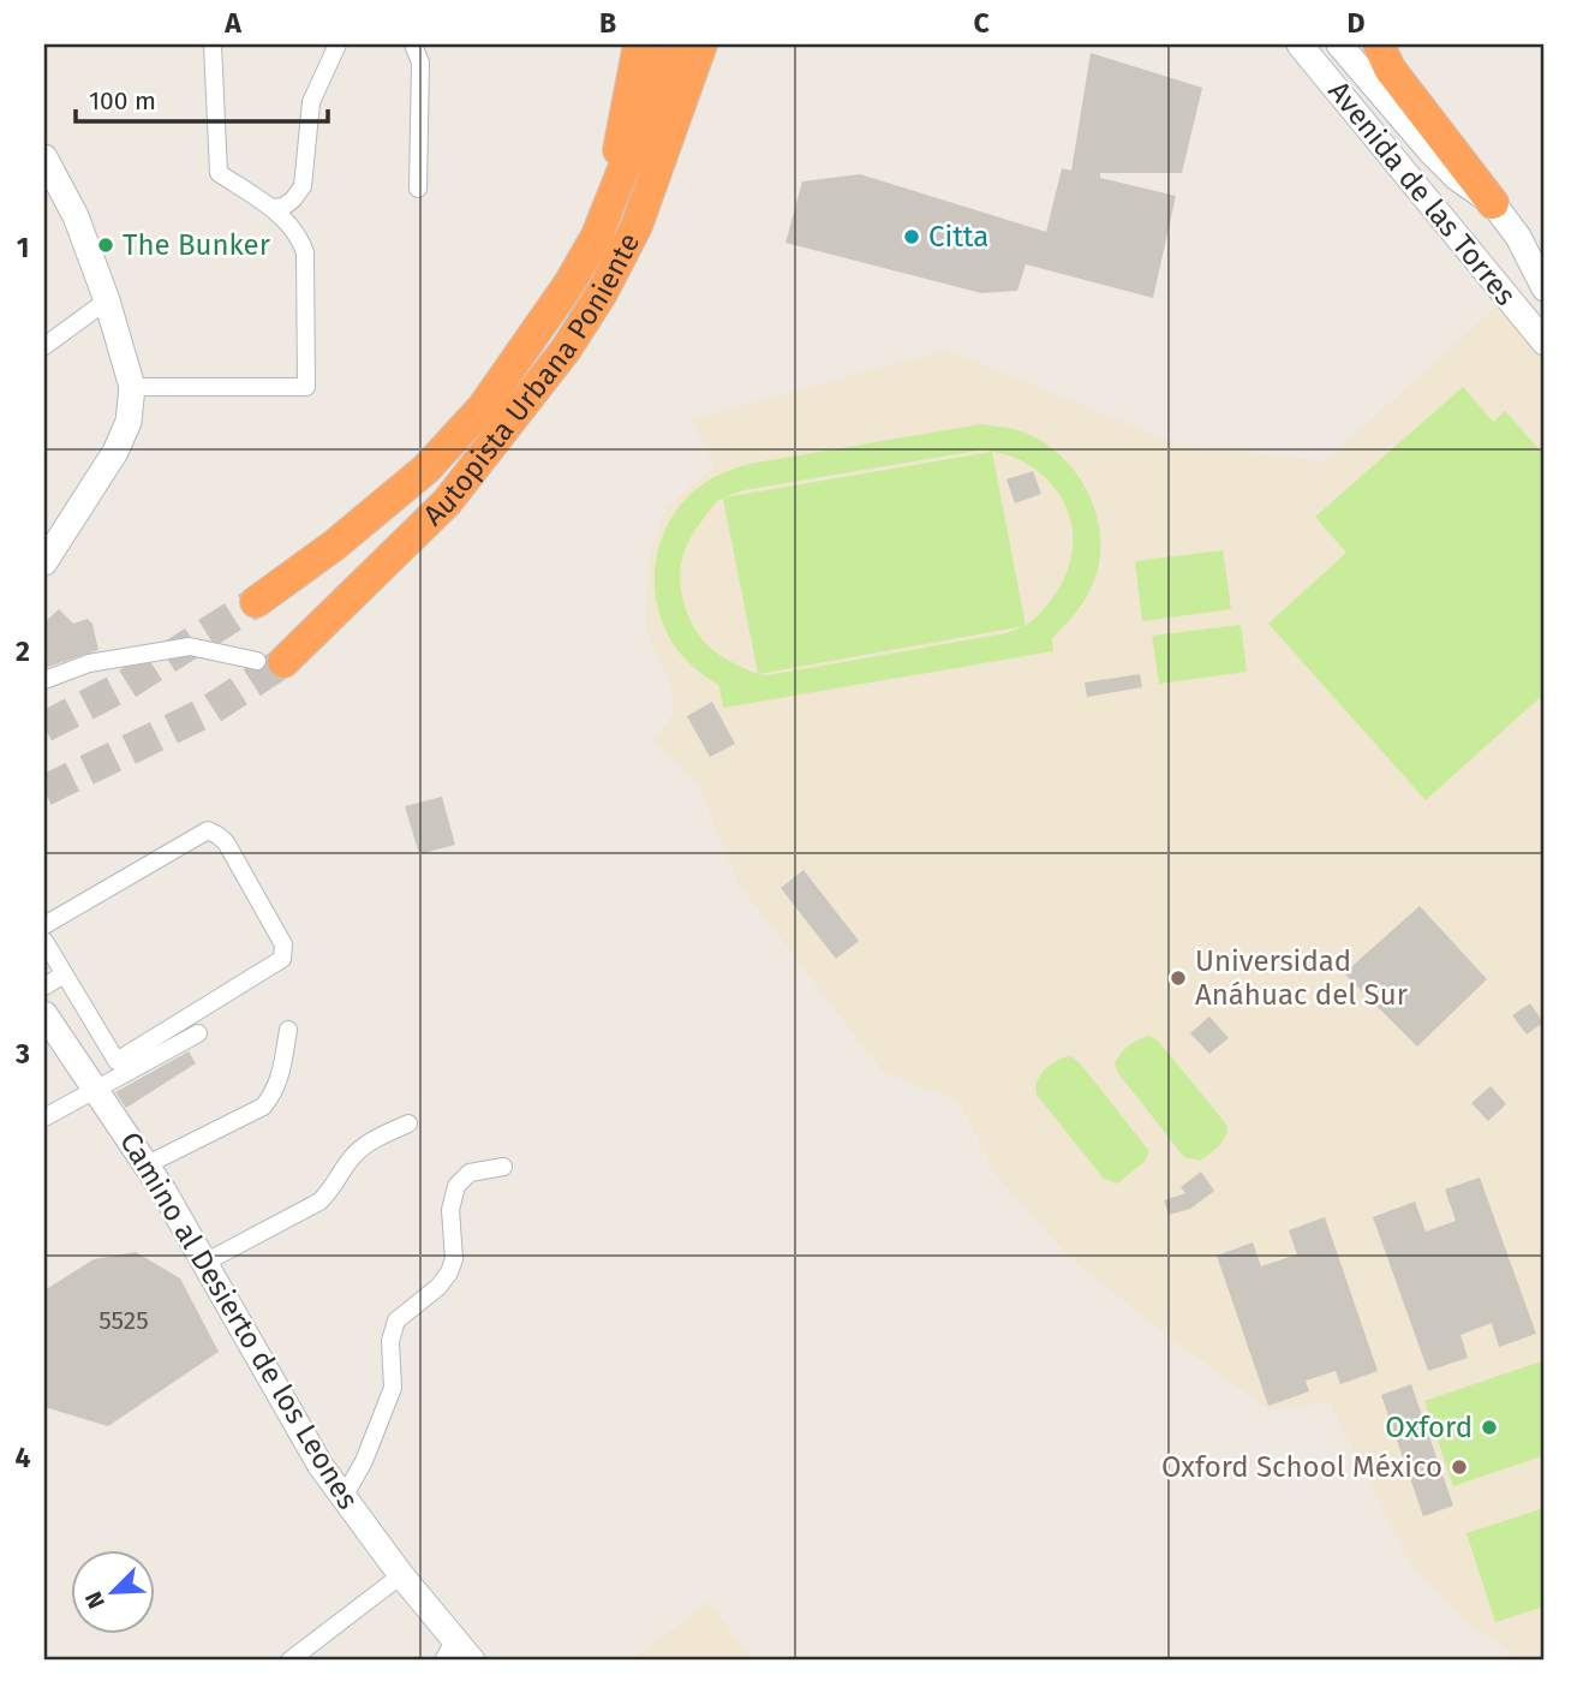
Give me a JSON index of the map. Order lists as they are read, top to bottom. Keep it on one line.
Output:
{"streets":{"highway":["Autopista Urbana Poniente"],"street":["Avenida de las Torres","Camino al Desierto de los Leones"]},"places":["Citta","The Bunker","Universidad Anáhuac del Sur","Oxford","Oxford School México"],"house_numbers":["5525"],"scale_bar":"100 m","north":"bottom left","grid":{"columns":["A","B","C","D"],"rows":["1","2","3","4"]}}
